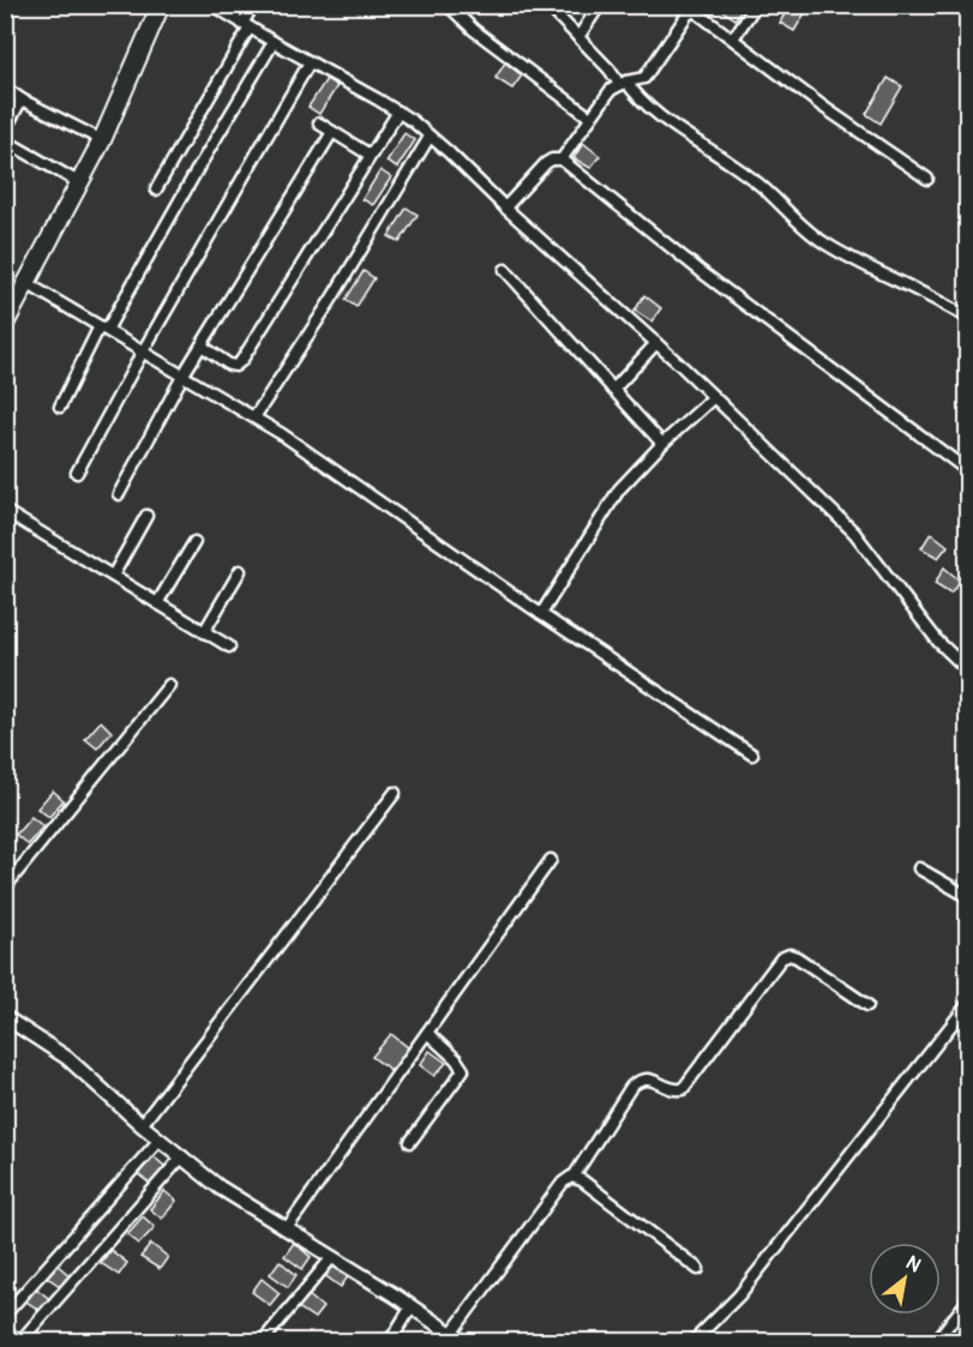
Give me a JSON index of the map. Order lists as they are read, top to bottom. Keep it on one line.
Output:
{"north":"top right"}
